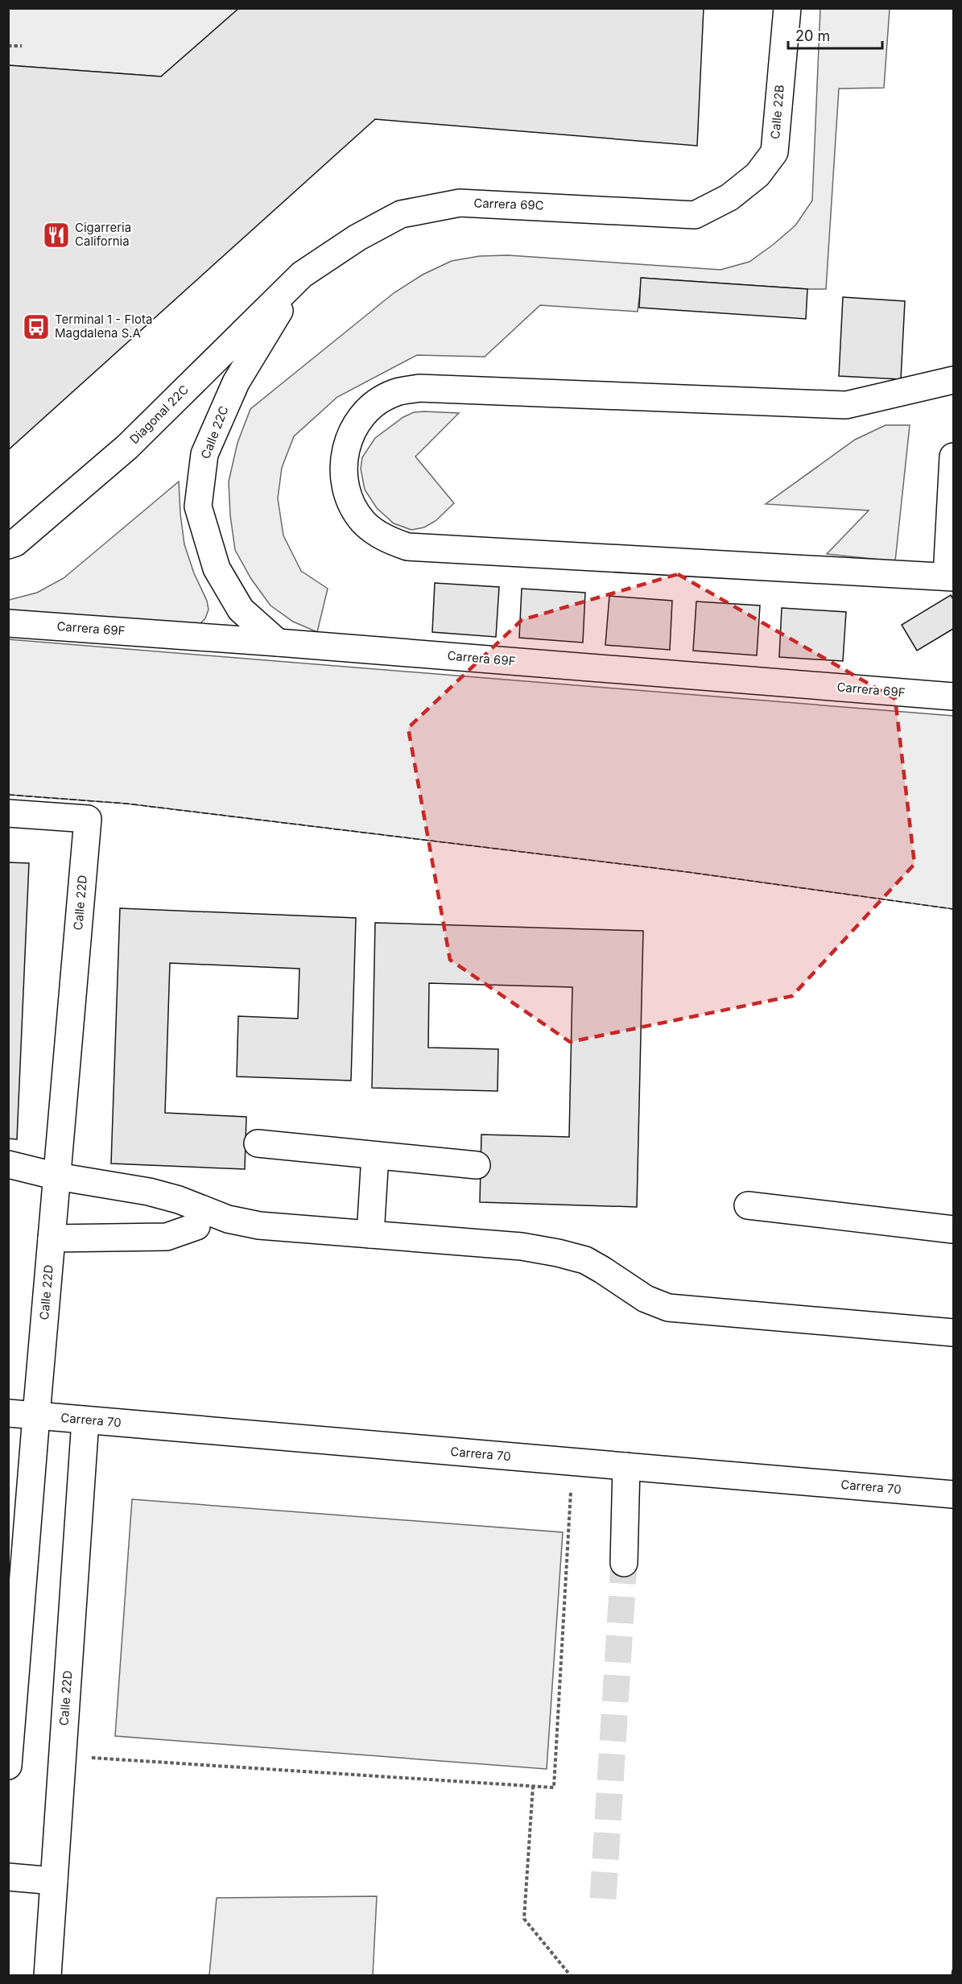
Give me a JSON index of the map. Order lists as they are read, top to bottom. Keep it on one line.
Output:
{"streets":{"street":["Calle 22B","Carrera 69C","Diagonal 22C","Calle 22C","Carrera 69F","Calle 22D","Carrera 70"]},"crossings":[["Calle 22B","Carrera 69C"],["Carrera 69C","Diagonal 22C"],["Carrera 69C","Calle 22C"],["Diagonal 22C","Calle 22C"],["Calle 22C","Carrera 69F"],["Calle 22D","Carrera 70"]],"places":{"restaurant":["Cigarreria California"],"bus stop":["Terminal 1 - Flota Magdalena S.A"]},"scale_bar":"20 m"}
